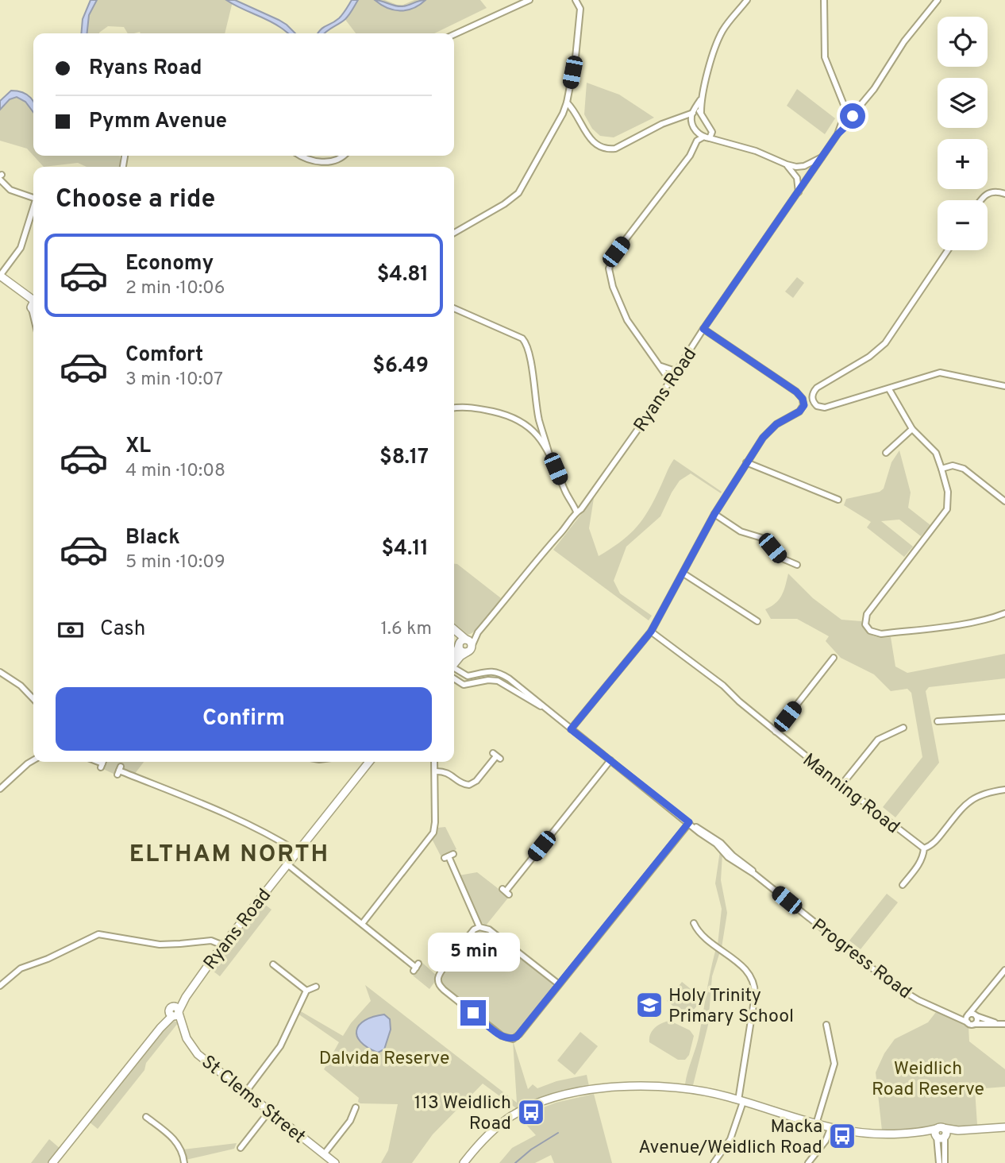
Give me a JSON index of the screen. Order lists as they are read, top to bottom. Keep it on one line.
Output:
{"streets":{"street":["Ryans Road","Manning Road","Progress Road","St Clems Street"]},"crossings":[["Ryans Road","St Clems Street"]],"districts":["ELTHAM NORTH"],"parks":["Dalvida Reserve","Weidlich Road Reserve"],"places":{"school or university":["Holy Trinity Primary School"],"bus stop":["113 Weidlich Road","Macka Avenue/Weidlich Road"]},"page":{"map_buttons":["+","−"],"banner":["Ryans Road","Pymm Avenue"],"heading":"Choose a ride","list":[{"name":"Economy","note":"2 min · 10:06","value":"$4.81"},{"name":"Comfort","note":"3 min · 10:07","value":"$6.49"},{"name":"XL","note":"4 min · 10:08","value":"$8.17"},{"name":"Black","note":"5 min · 10:09","value":"$4.11"}],"pay":["Cash","1.6 km"],"buttons":"Confirm","bubble":"5 min"}}
